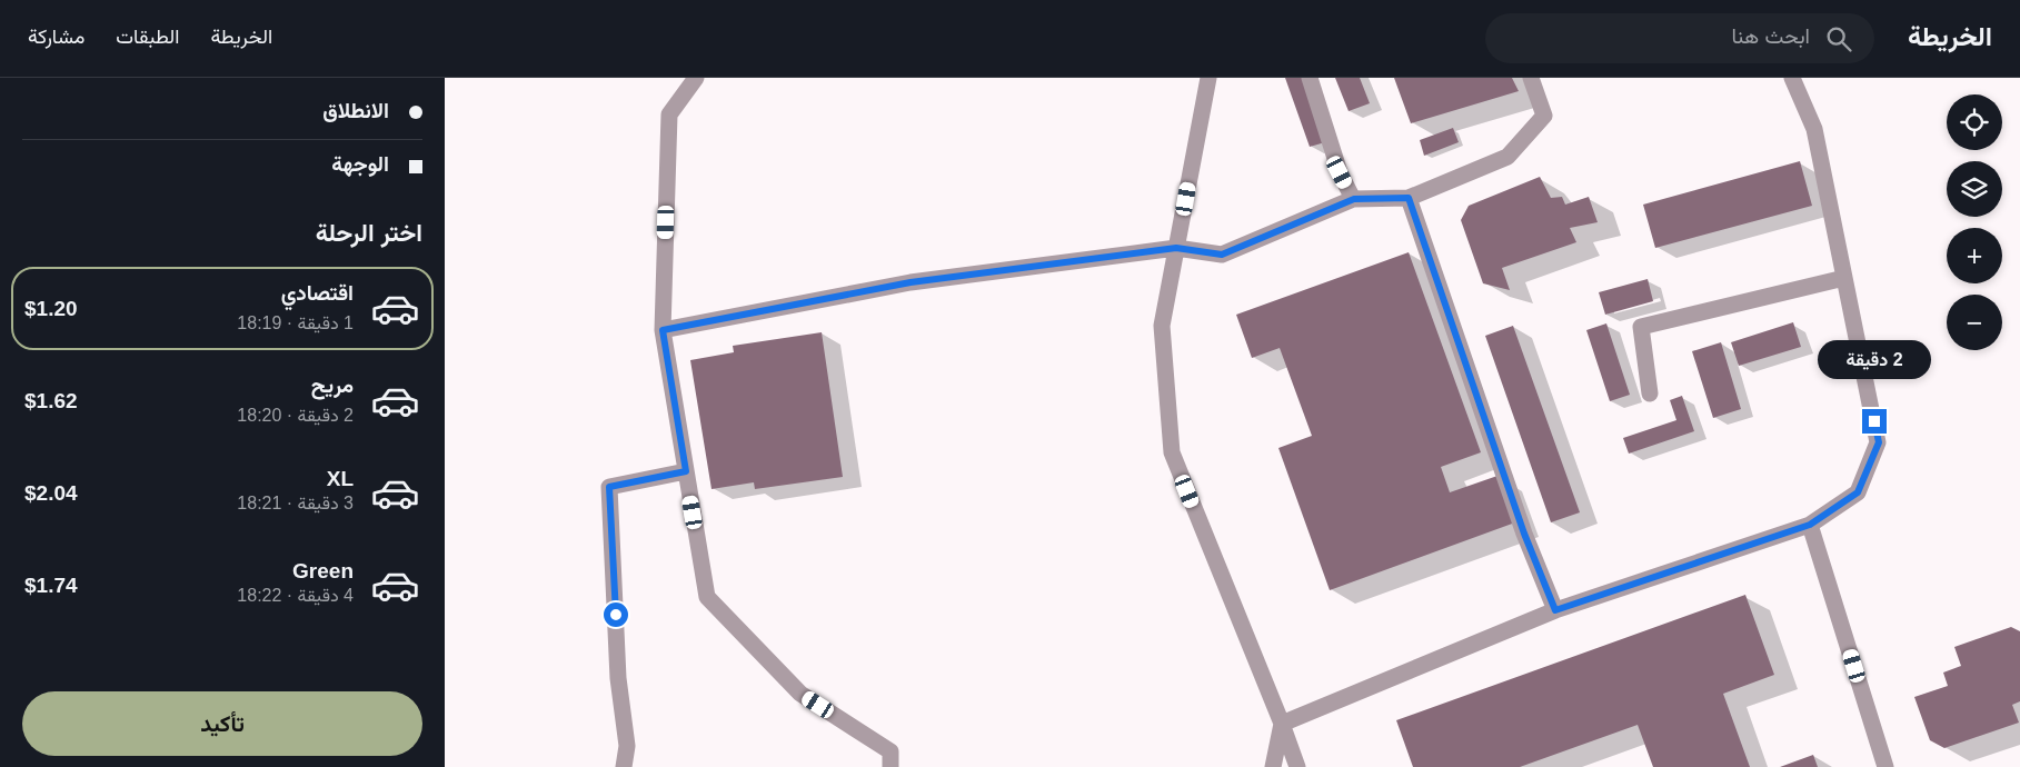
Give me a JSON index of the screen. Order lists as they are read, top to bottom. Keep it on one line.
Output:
{"page":{"header":"الخريطة","search":"ابحث هنا","nav":["الخريطة","الطبقات","مشاركة"],"banner":["الانطلاق","الوجهة"],"map_buttons":["+","−"],"heading":"اختر الرحلة","list":[{"name":"اقتصادي","note":"1 دقيقة · 18:19","value":"$1.20"},{"name":"مريح","note":"2 دقيقة · 18:20","value":"$1.62"},{"name":"XL","note":"3 دقيقة · 18:21","value":"$2.04"},{"name":"Green","note":"4 دقيقة · 18:22","value":"$1.74"}],"bubble":"2 دقيقة","buttons":"تأكيد"}}
